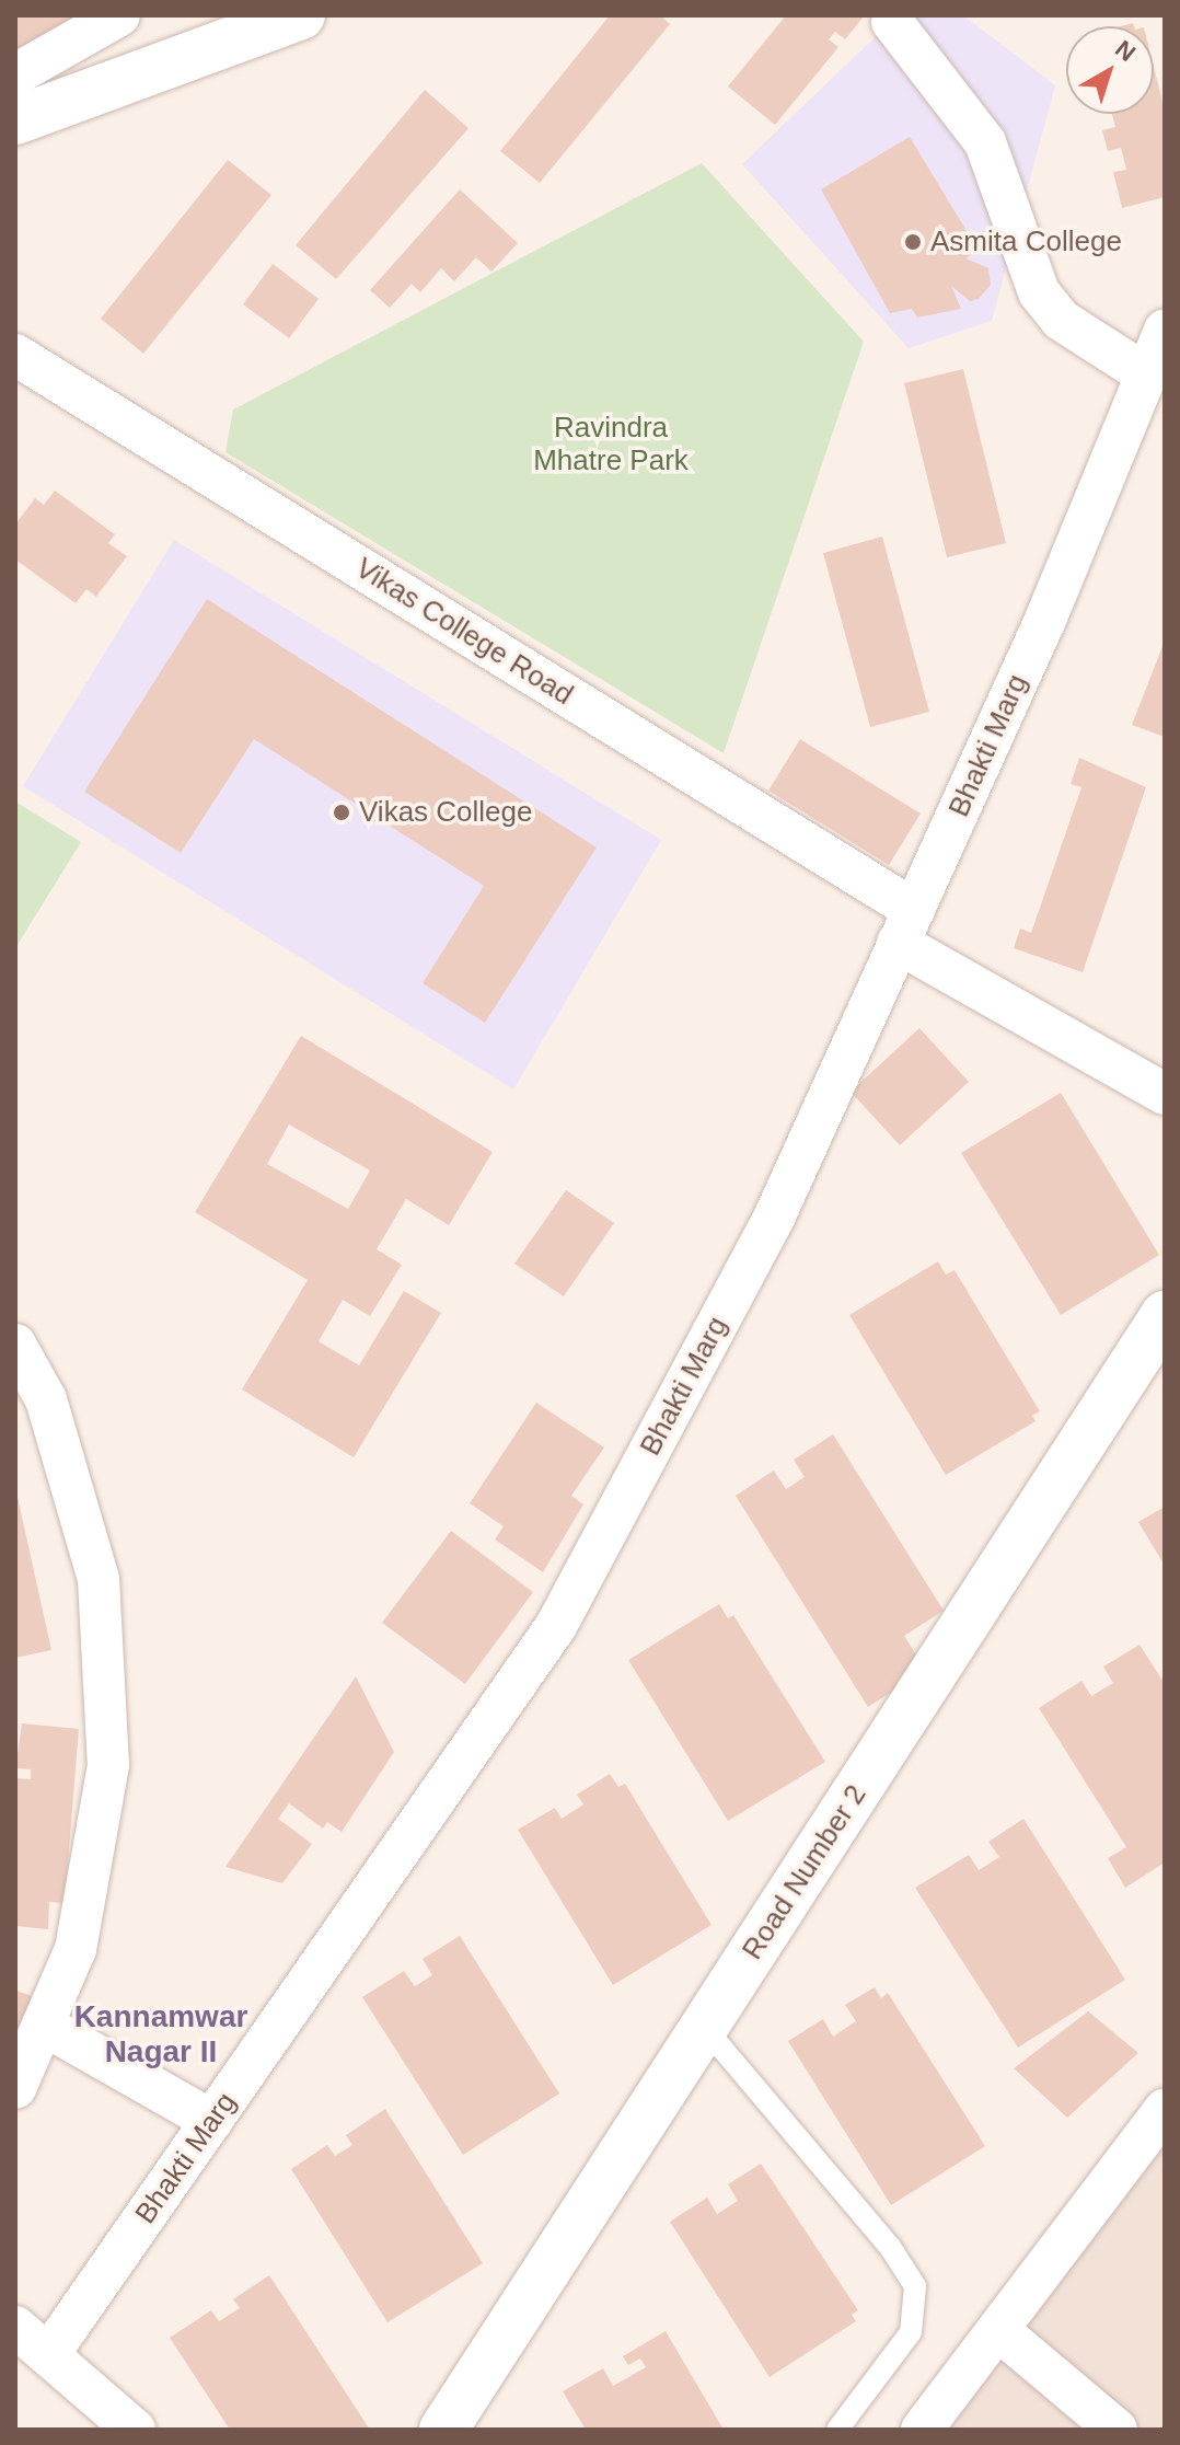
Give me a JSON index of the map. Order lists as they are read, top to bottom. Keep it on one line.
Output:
{"streets":{"street":["Vikas College Road","Bhakti Marg","Road Number 2"]},"crossings":[["Vikas College Road","Bhakti Marg"]],"districts":["Kannamwar Nagar II"],"parks":["Ravindra Mhatre Park"],"places":["Asmita College","Vikas College"],"north":"top right"}
